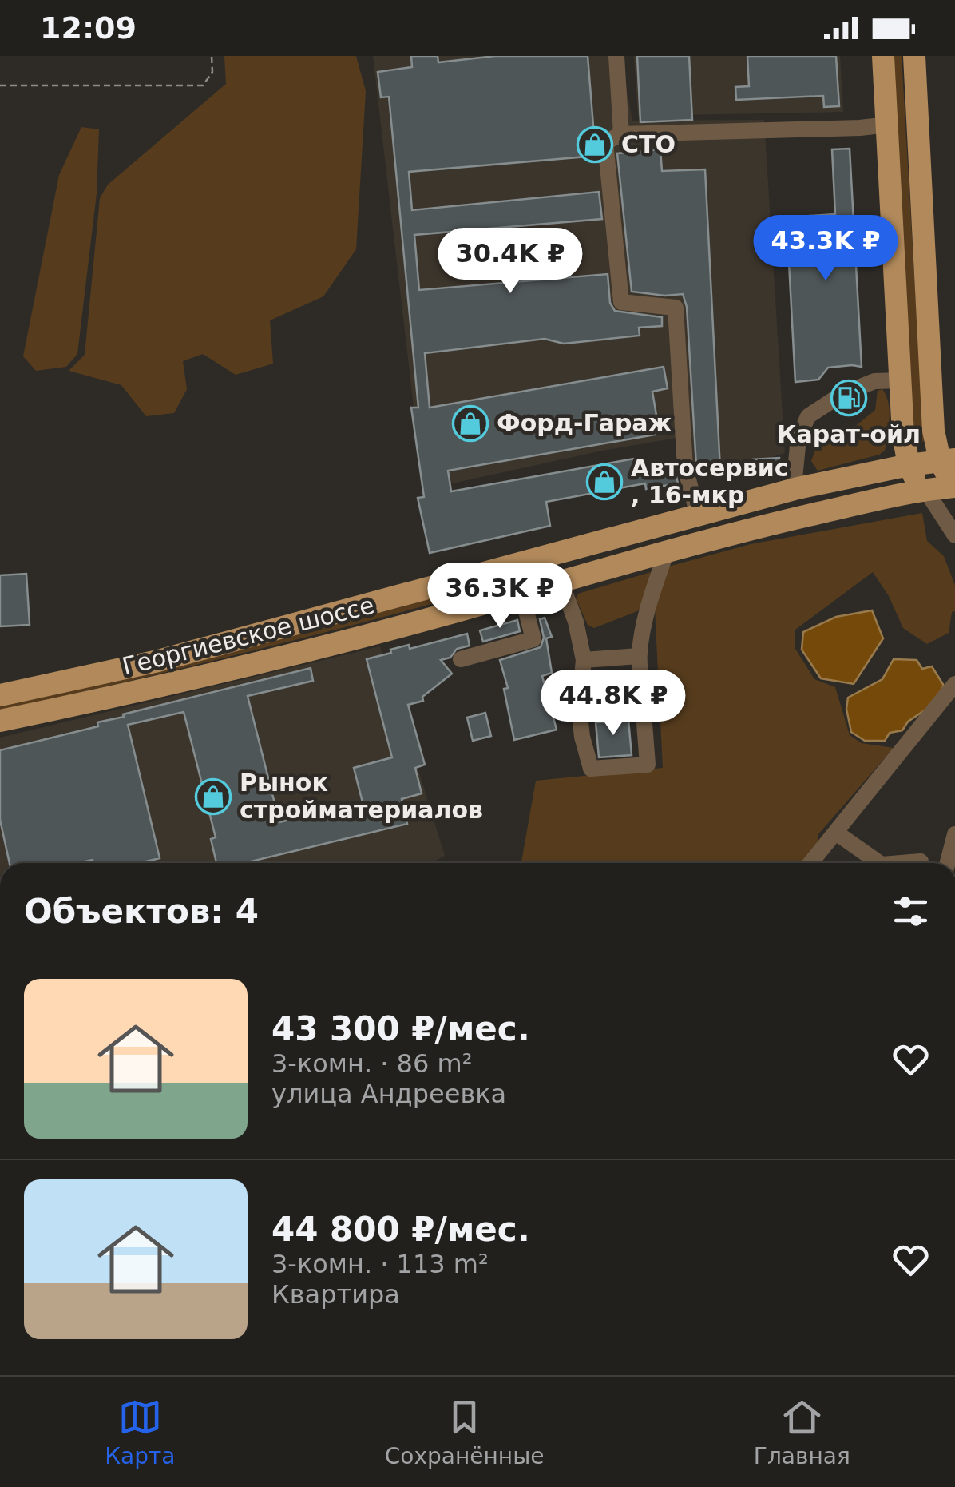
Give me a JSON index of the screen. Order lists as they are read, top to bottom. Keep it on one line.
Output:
{"streets":{"main road":["Георгиевское шоссе"]},"places":{"shop":["СТО","Форд-Гараж","Автосервис , 16-мкр","Рынок стройматериалов"],"fuel station":["Карат-ойл"]},"page":{"status":"12:09","price":["43.3K ₽","30.4K ₽","36.3K ₽","44.8K ₽"],"heading":"Объектов: 4","list":[{"name":"43 300 ₽/мес.","note":"3-комн. · 86 m² · улица Андреевка"},{"name":"44 800 ₽/мес.","note":"3-комн. · 113 m² · Квартира"}],"tabs":["Карта","Сохранённые","Главная"]}}
